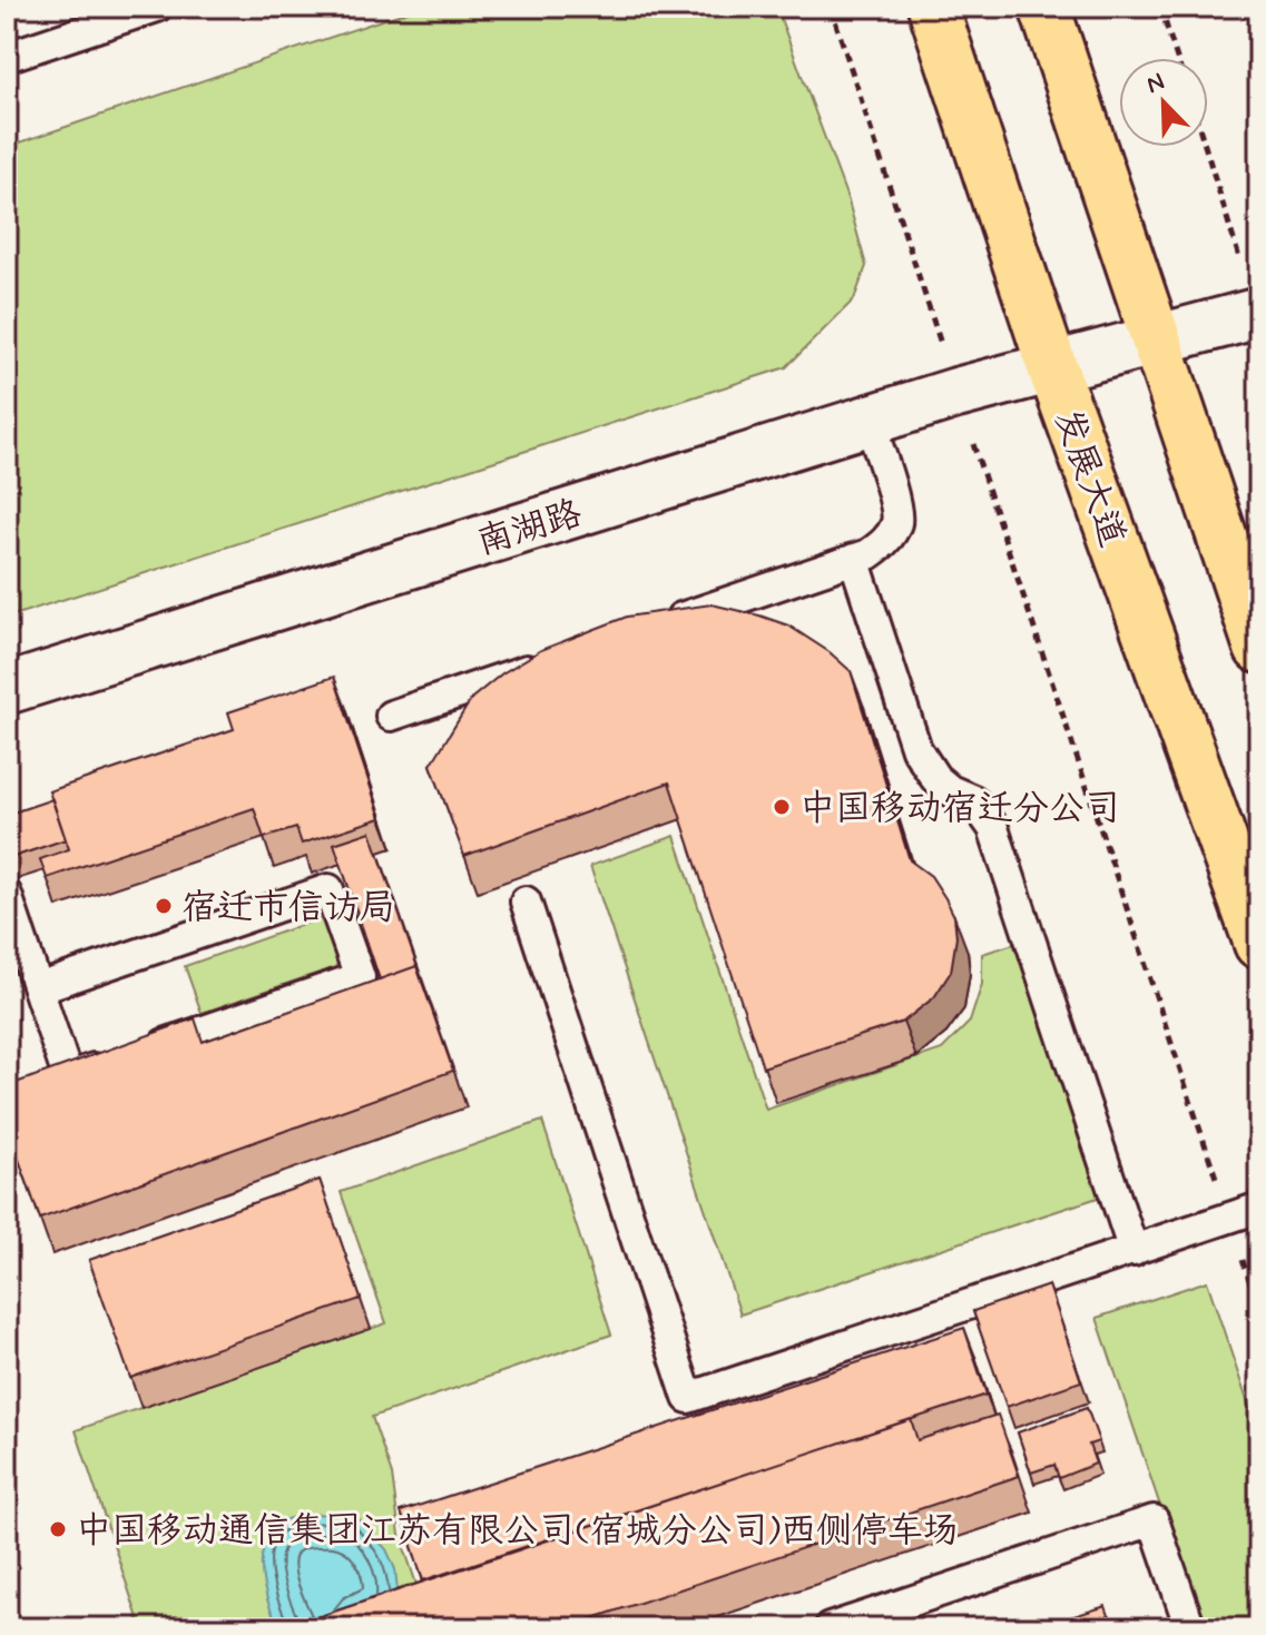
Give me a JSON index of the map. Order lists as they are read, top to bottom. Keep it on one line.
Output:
{"streets":{"main road":["发展大道"],"street":["南湖路"]},"crossings":[["发展大道","南湖路"]],"places":["中国移动宿迁分公司","宿迁市信访局","中国移动通信集团江苏有限公司(宿城分公司)西侧停车场"],"north":"top left"}
